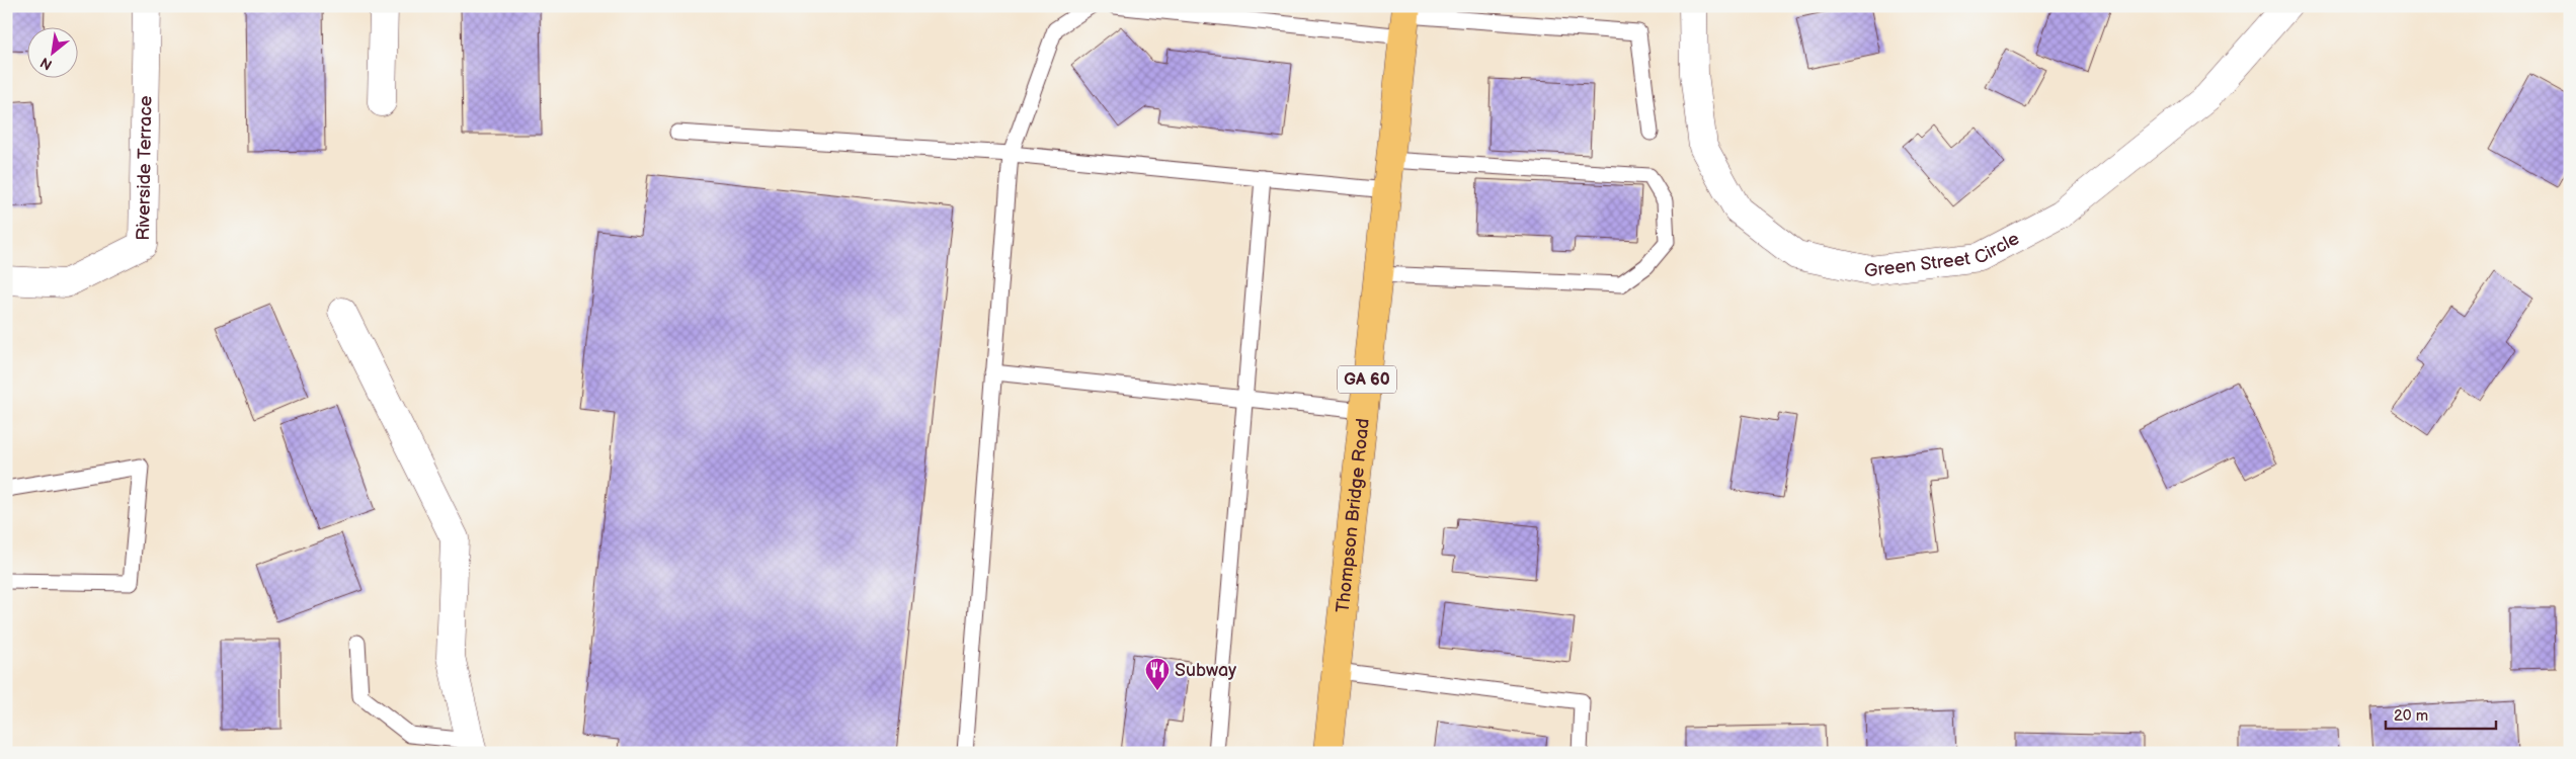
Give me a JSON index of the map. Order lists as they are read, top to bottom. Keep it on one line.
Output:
{"streets":{"highway":["GA 60","Thompson Bridge Road"],"street":["Riverside Terrace","Green Street Circle"]},"places":{"restaurant":["Subway"]},"scale_bar":"20 m","north":"bottom left"}
